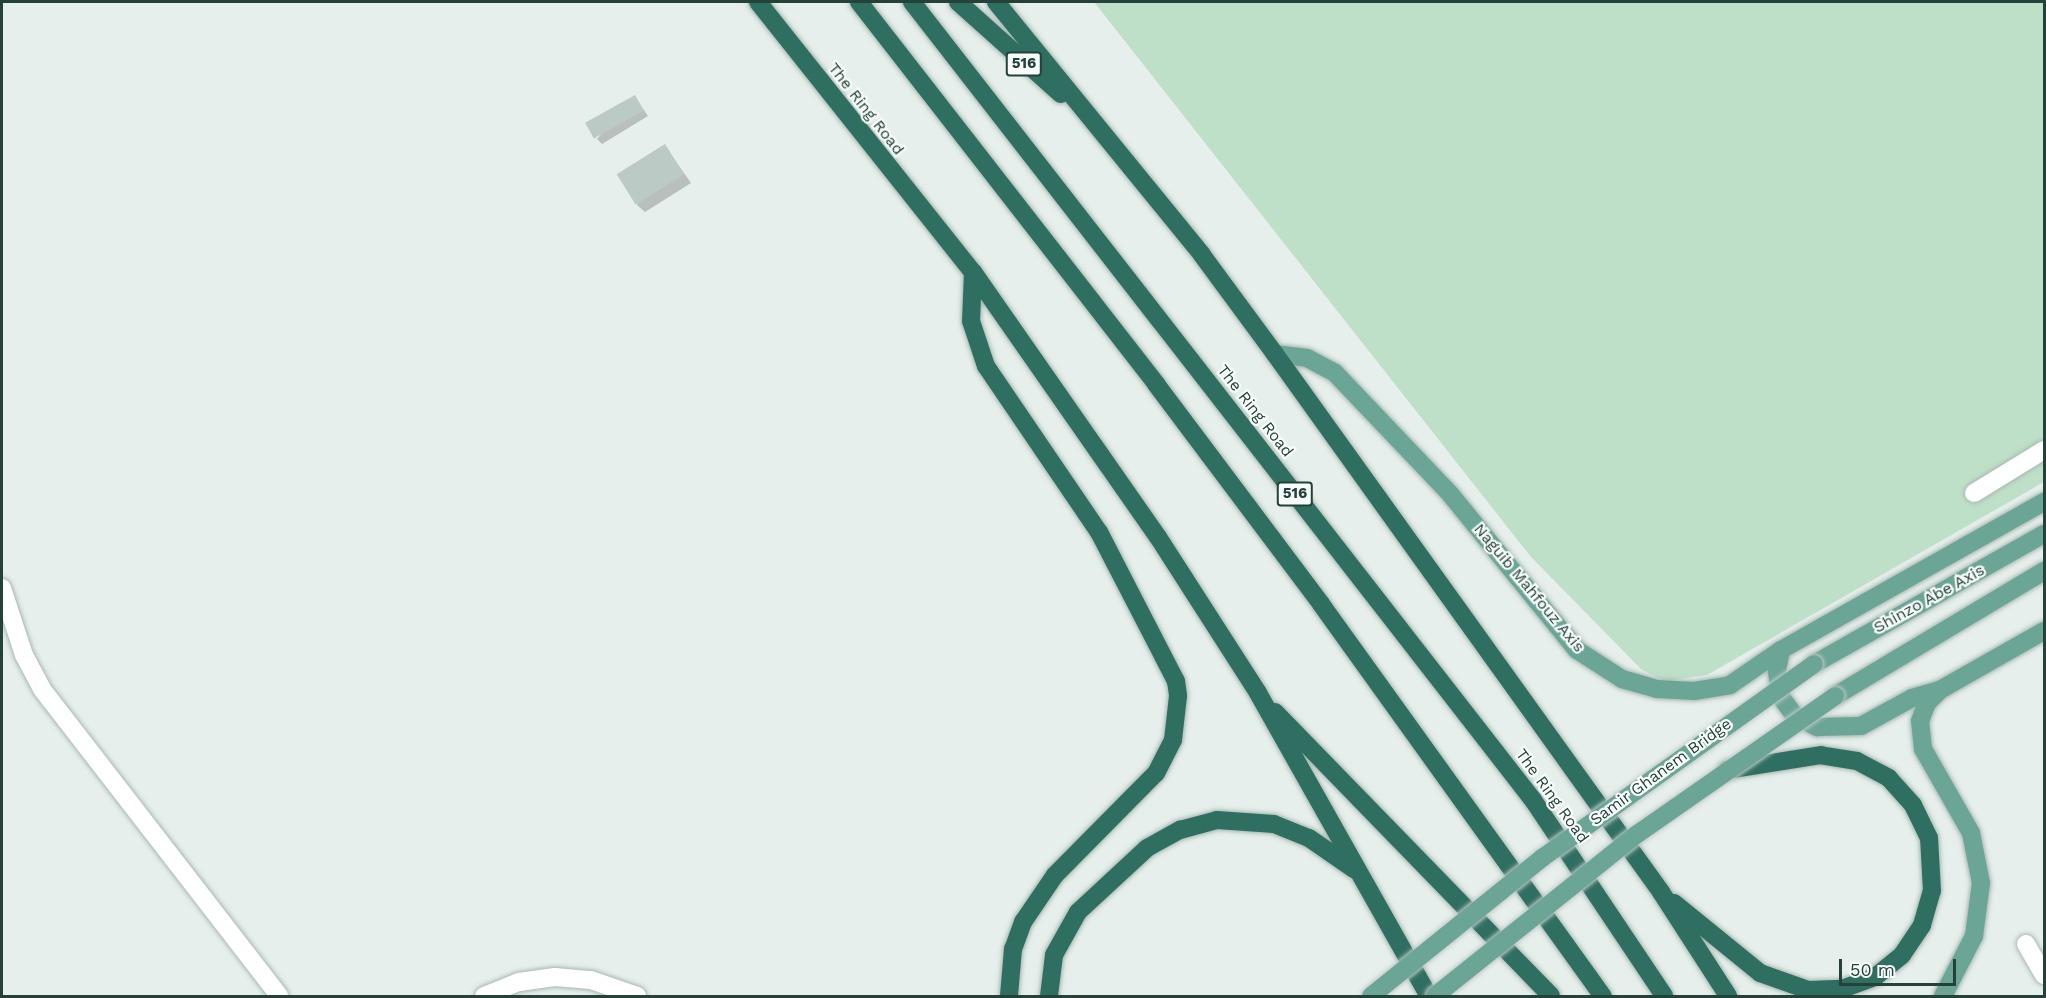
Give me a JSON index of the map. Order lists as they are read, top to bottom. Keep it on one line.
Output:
{"streets":{"highway":["516","The Ring Road"],"main road":["Naguib Mahfouz Axis","Shinzo Abe Axis","Samir Ghanem Bridge"]},"crossings":[["516","The Ring Road"],["The Ring Road","Naguib Mahfouz Axis"],["Shinzo Abe Axis","Samir Ghanem Bridge"]],"scale_bar":"50 m"}
